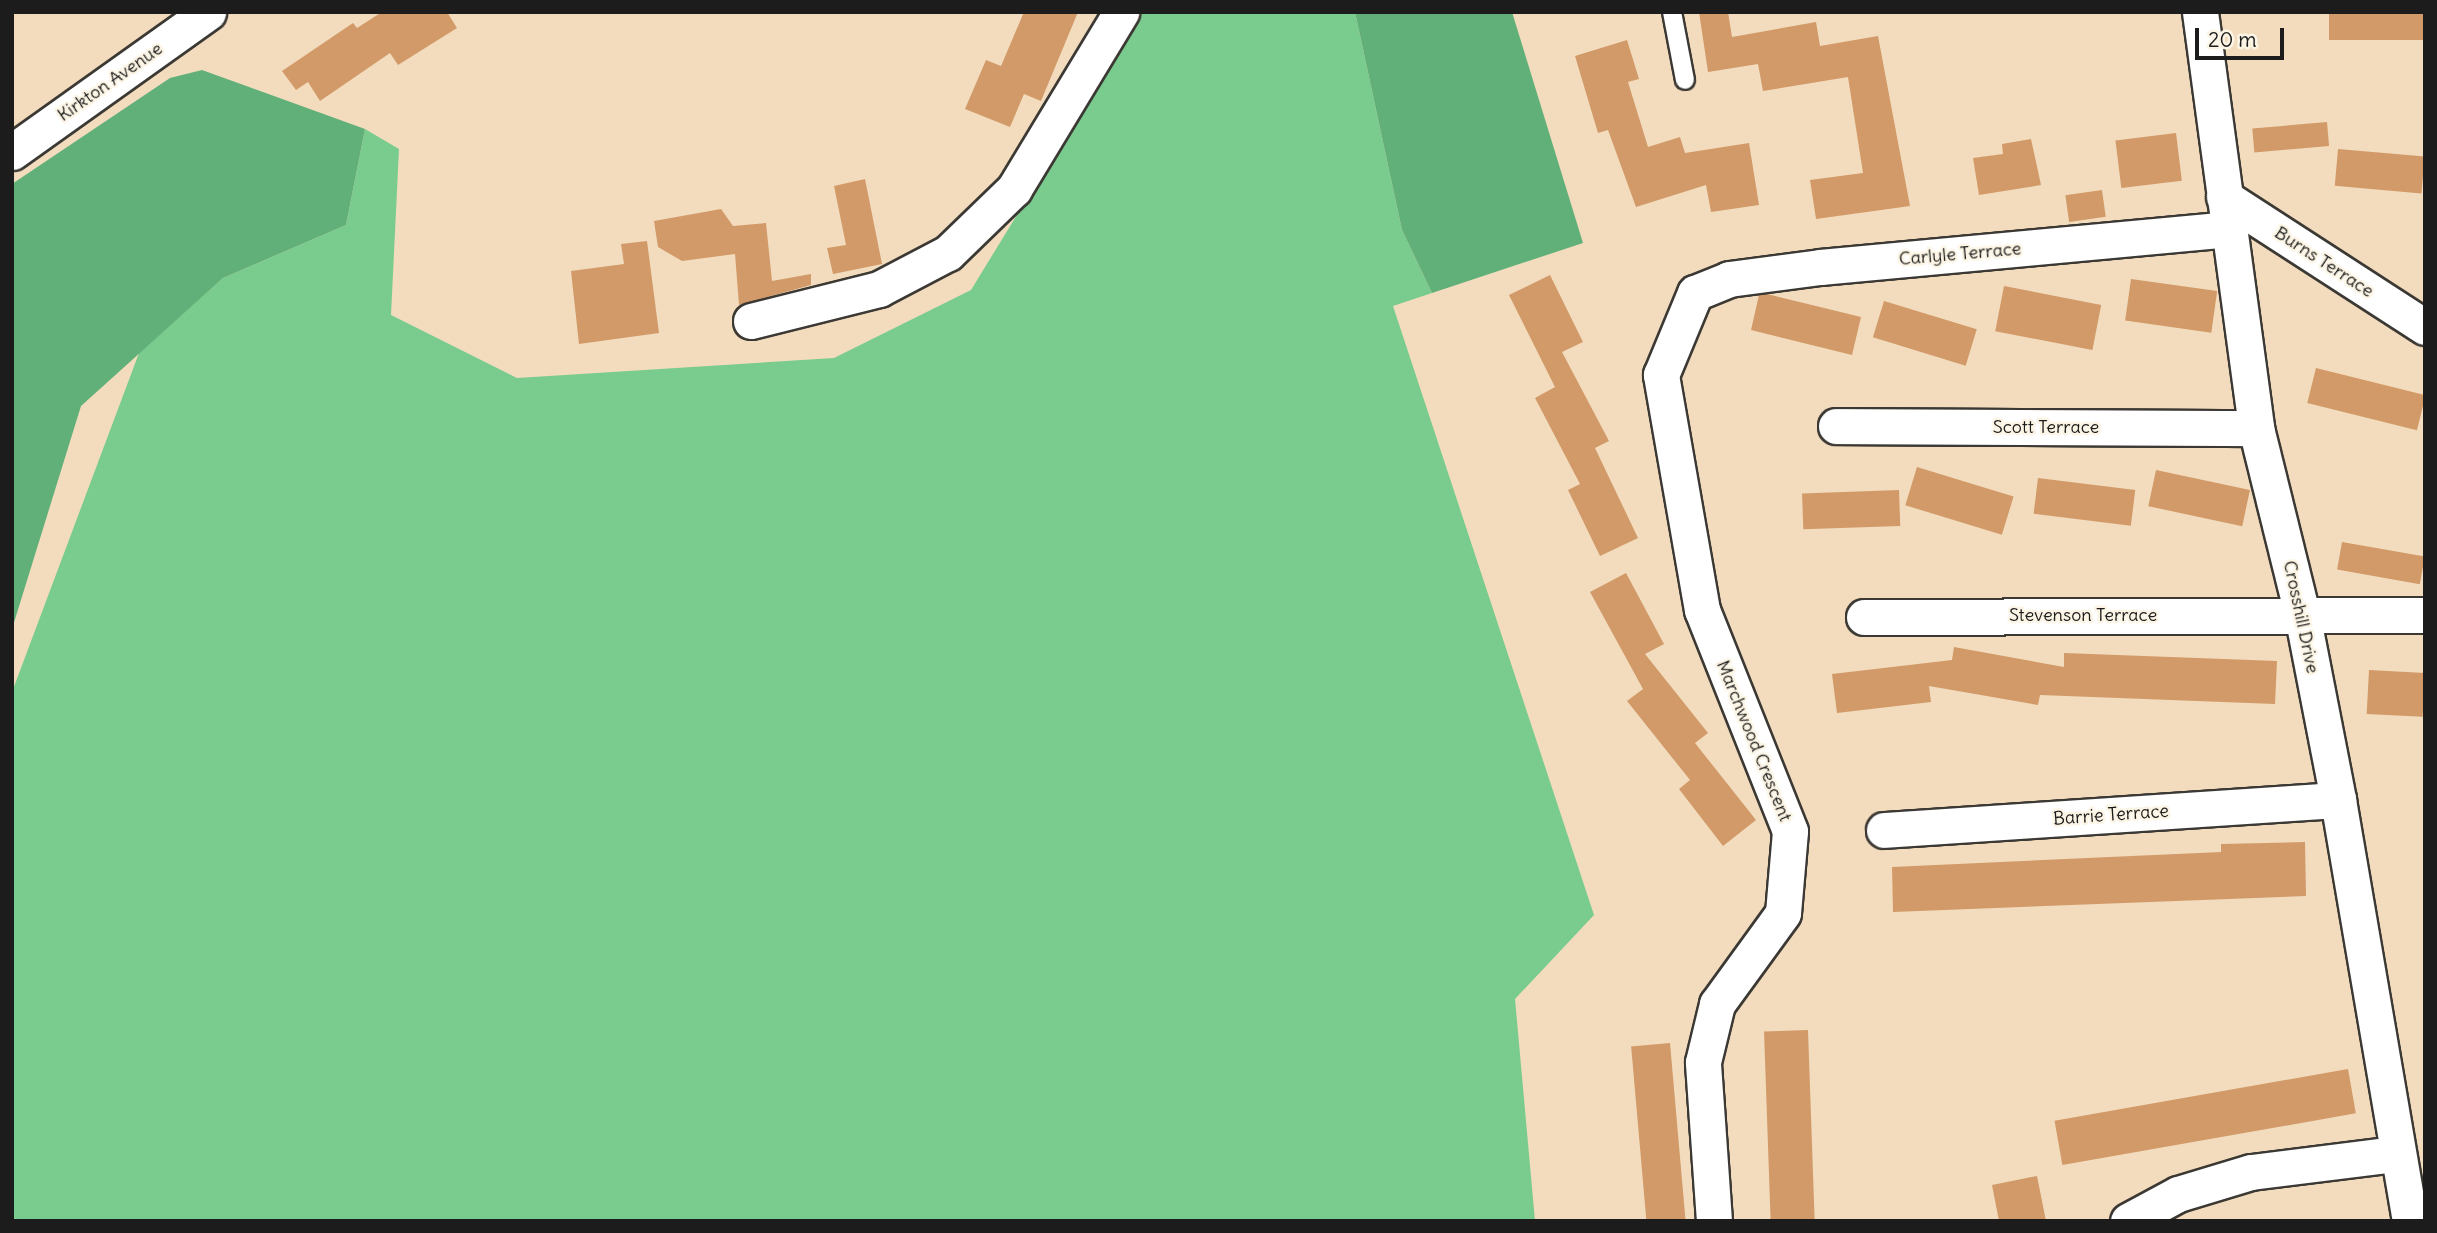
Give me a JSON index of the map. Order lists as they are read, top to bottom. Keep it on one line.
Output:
{"streets":{"street":["Kirkton Avenue","Carlyle Terrace","Burns Terrace","Scott Terrace","Stevenson Terrace","Crosshill Drive","Marchwood Crescent","Barrie Terrace"]},"crossings":[["Carlyle Terrace","Burns Terrace"],["Carlyle Terrace","Crosshill Drive"],["Carlyle Terrace","Marchwood Crescent"],["Burns Terrace","Crosshill Drive"],["Scott Terrace","Crosshill Drive"],["Stevenson Terrace","Crosshill Drive"],["Crosshill Drive","Barrie Terrace"]],"scale_bar":"20 m"}
